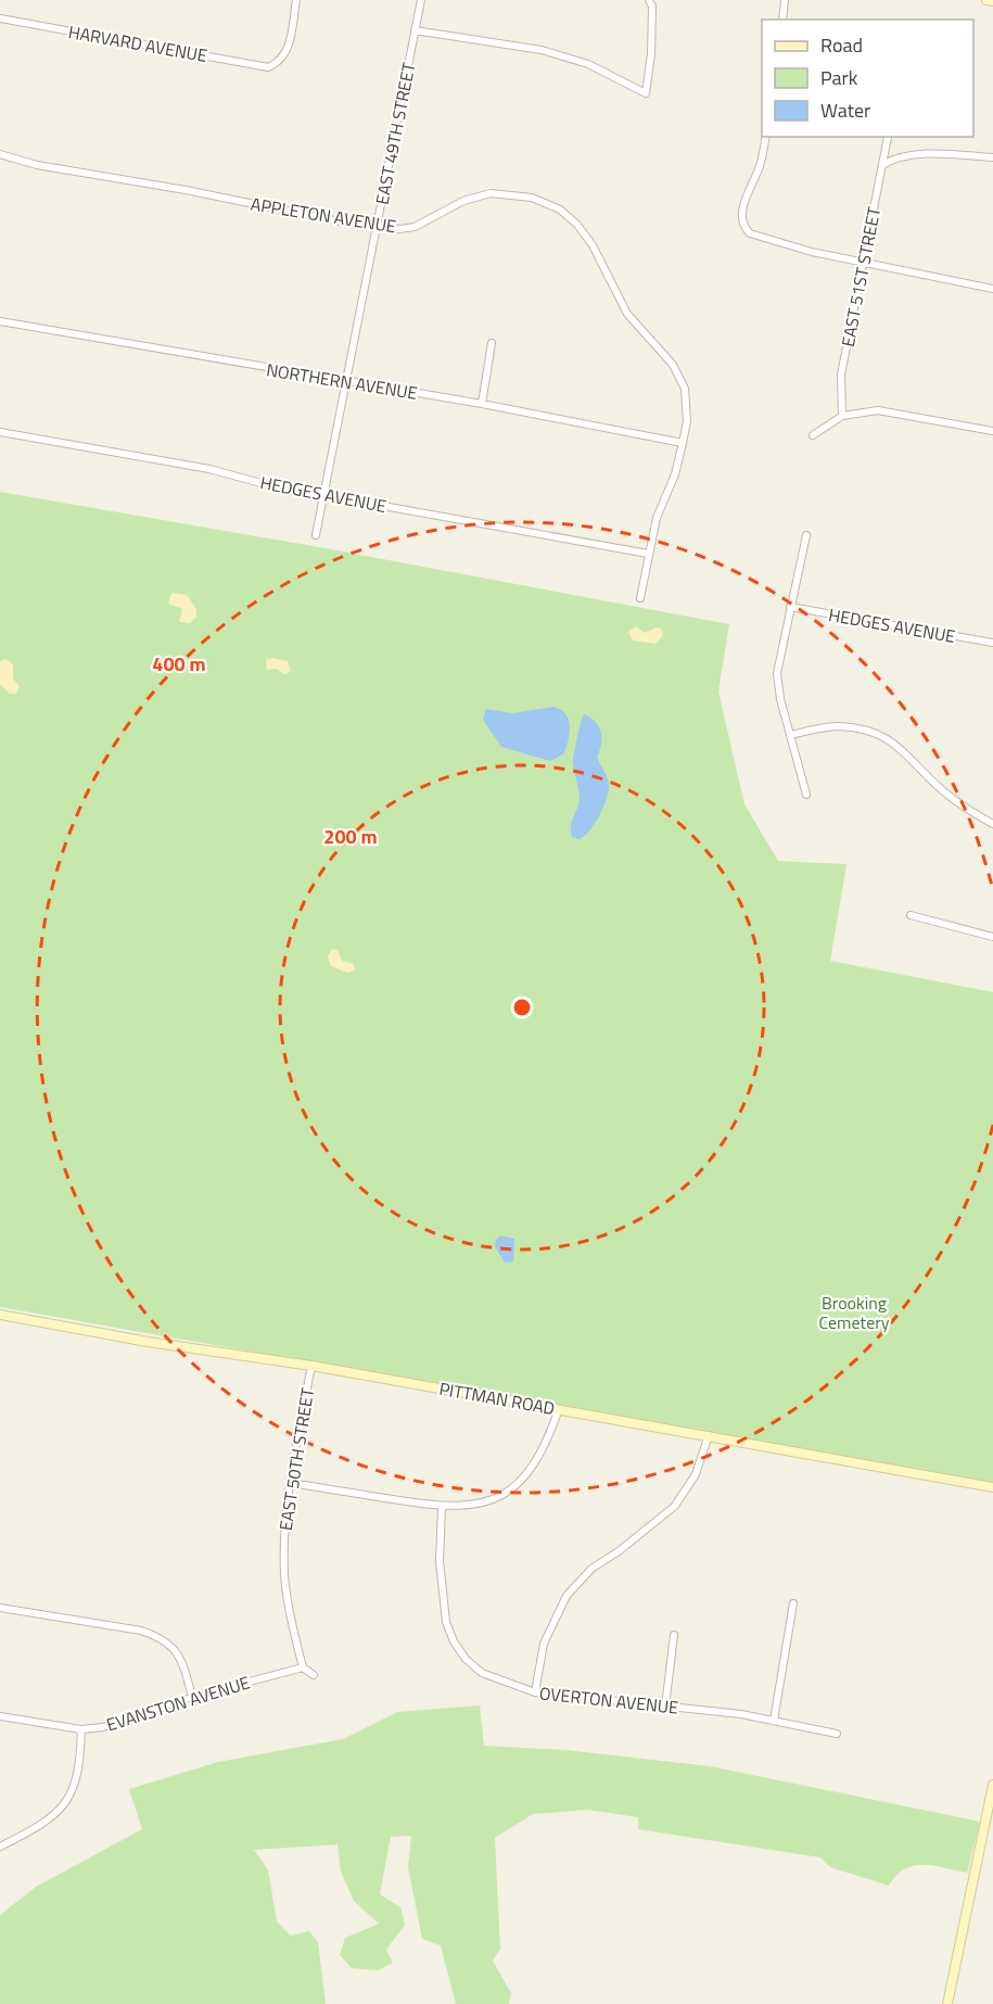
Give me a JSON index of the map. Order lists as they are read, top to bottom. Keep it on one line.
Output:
{"streets":{"street":["HARVARD AVENUE","EAST 49TH STREET","APPLETON AVENUE","EAST 51ST STREET","NORTHERN AVENUE","HEDGES AVENUE","PITTMAN ROAD","EAST 50TH STREET","OVERTON AVENUE","EVANSTON AVENUE"]},"crossings":[["EAST 49TH STREET","APPLETON AVENUE"],["EAST 49TH STREET","NORTHERN AVENUE"],["EAST 49TH STREET","HEDGES AVENUE"],["APPLETON AVENUE","NORTHERN AVENUE"],["APPLETON AVENUE","HEDGES AVENUE"],["PITTMAN ROAD","EAST 50TH STREET"],["EAST 50TH STREET","EVANSTON AVENUE"]],"parks":["Brooking Cemetery"],"legend":["Road","Park","Water"],"rings":["400 m","200 m"]}
